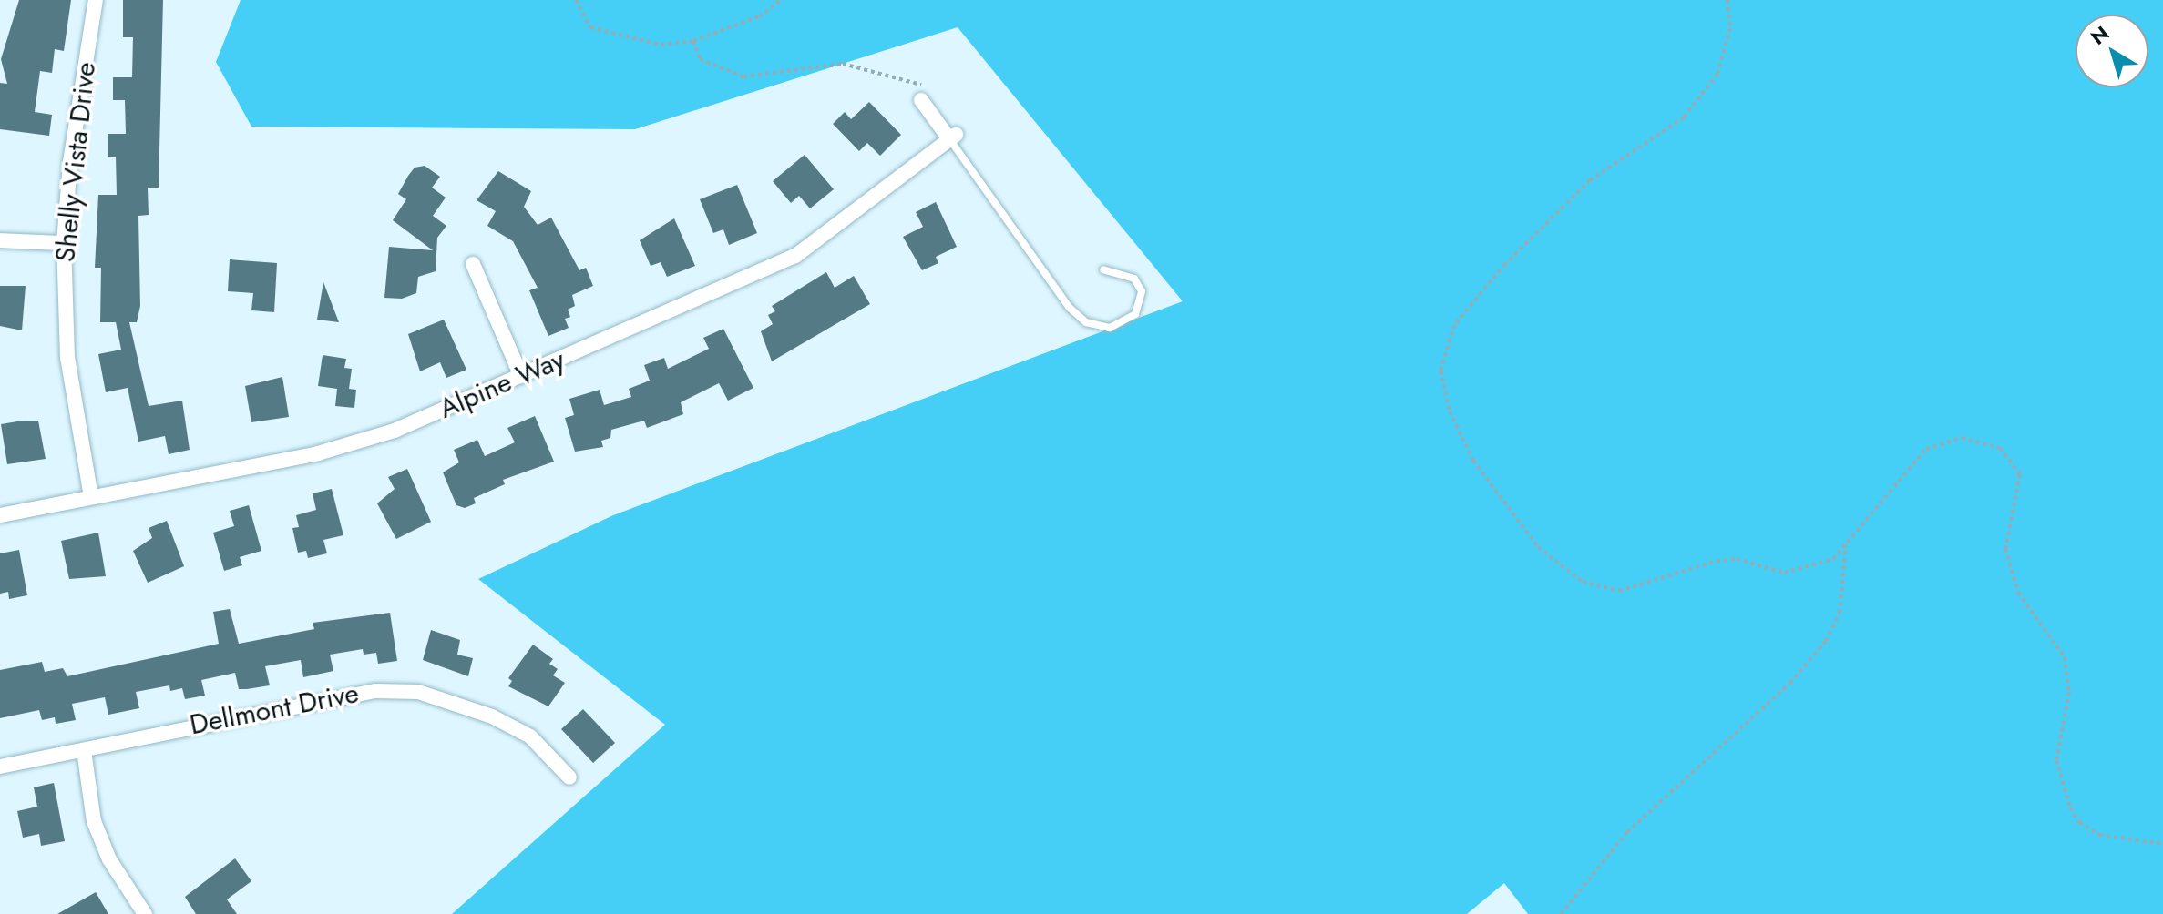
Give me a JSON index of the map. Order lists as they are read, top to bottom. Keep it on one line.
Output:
{"streets":{"street":["Shelly Vista Drive","Alpine Way","Dellmont Drive"]},"crossings":[["Shelly Vista Drive","Alpine Way"]],"north":"top left"}
